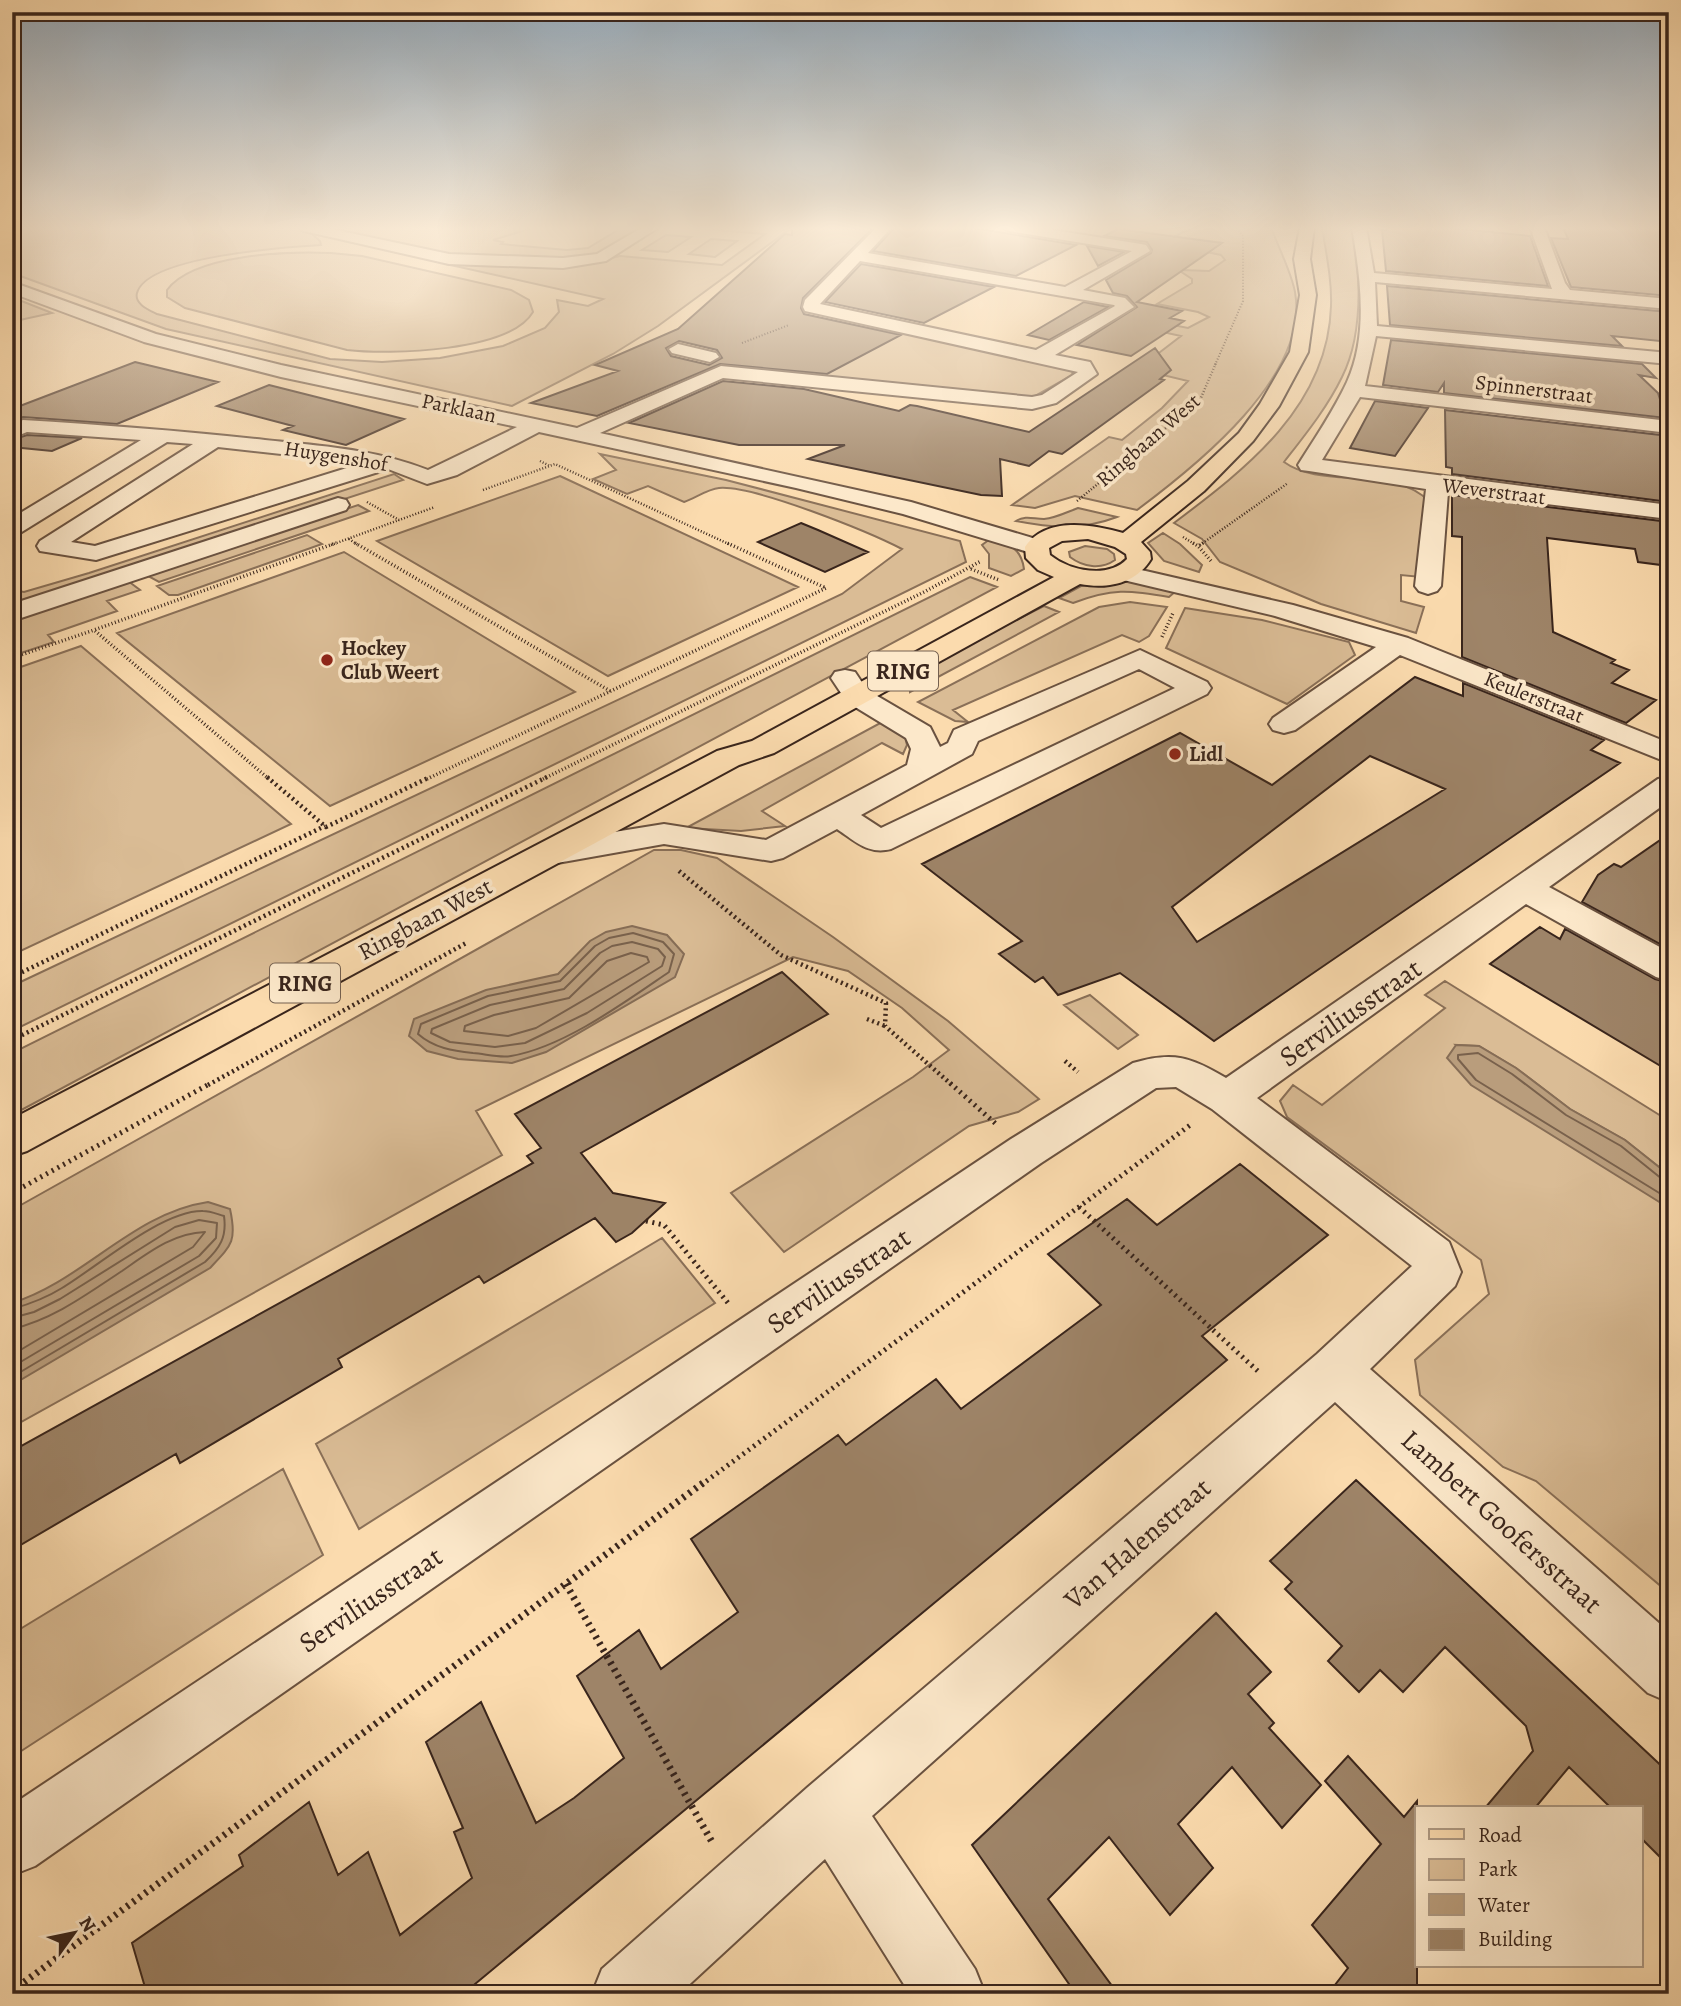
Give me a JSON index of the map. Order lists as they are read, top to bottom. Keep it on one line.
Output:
{"streets":{"main road":["Ringbaan West","RING"],"street":["Spinnerstraat","Parklaan","Huygenshof","Weverstraat","Keulerstraat","Serviliusstraat","Lambert Goofersstraat","Van Halenstraat"]},"crossings":[["Spinnerstraat","Weverstraat"],["Parklaan","Ringbaan West"],["Ringbaan West","Keulerstraat"],["Serviliusstraat","Van Halenstraat"],["Lambert Goofersstraat","Van Halenstraat"]],"places":["Hockey Club Weert","Lidl"],"legend":["Road","Park","Water","Building"],"north":"top right"}
